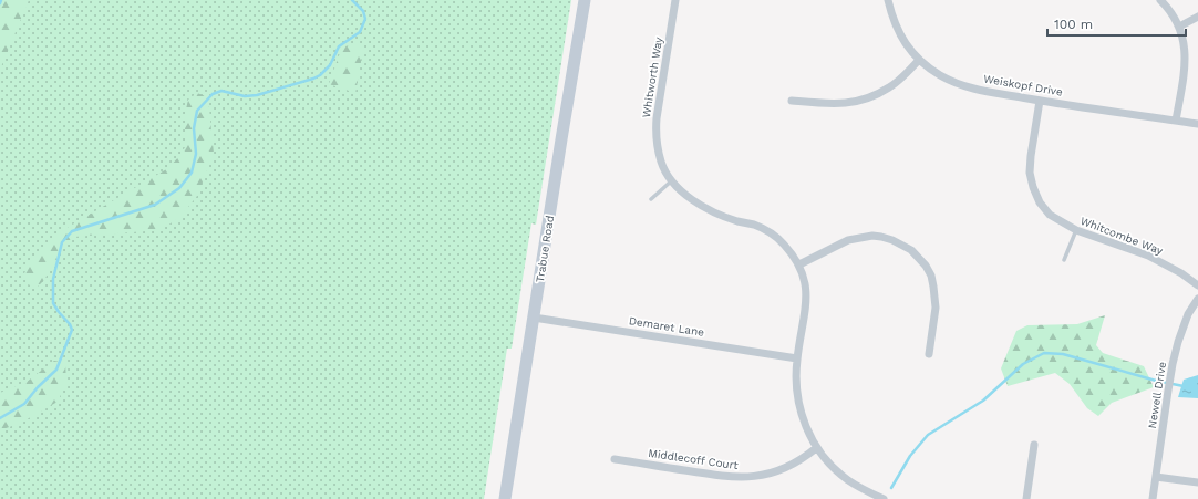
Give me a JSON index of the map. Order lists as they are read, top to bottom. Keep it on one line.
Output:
{"streets":{"main road":["Trabue Road"],"street":["Whitworth Way","Weiskopf Drive","Whitcombe Way","Demaret Lane","Newell Drive","Middlecoff Court"]},"crossings":[["Whitworth Way","Demaret Lane"],["Whitworth Way","Middlecoff Court"],["Weiskopf Drive","Whitcombe Way"],["Trabue Road","Demaret Lane"]],"scale_bar":"100 m"}
